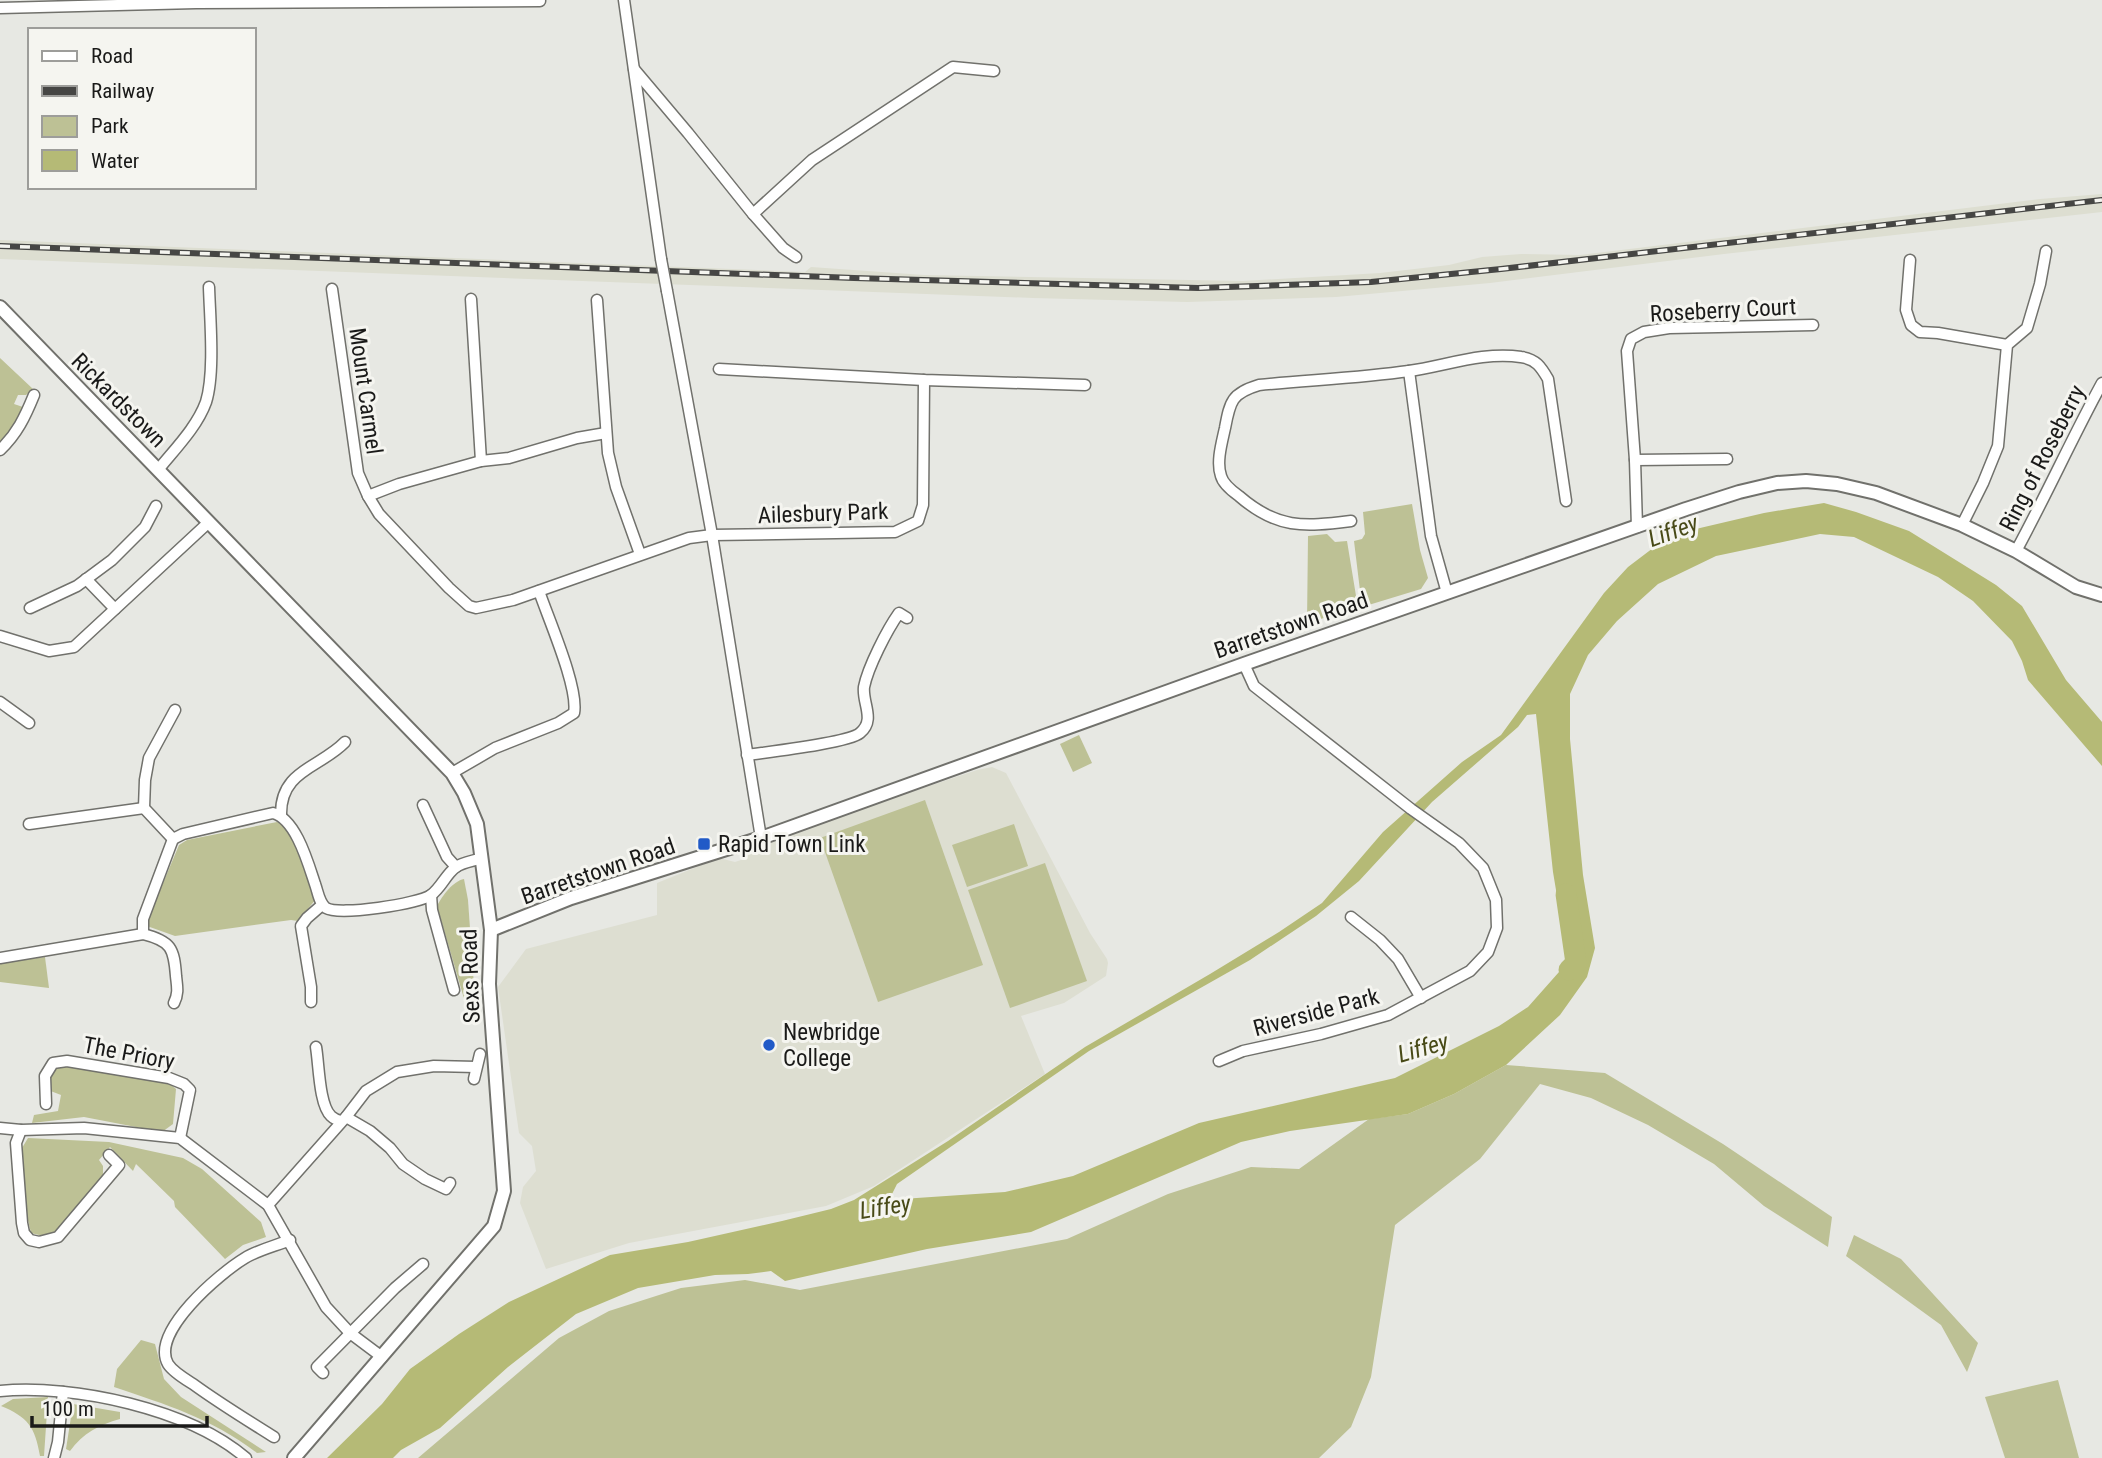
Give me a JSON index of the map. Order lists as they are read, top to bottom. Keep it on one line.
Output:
{"streets":{"street":["Roseberry Court","Mount Carmel","Rickardstown","Ring of Roseberry","Ailesbury Park","Barretstown Road","Sexs Road","Riverside Park","The Priory"]},"crossings":[["Roseberry Court","Barretstown Road"],["Mount Carmel","Ailesbury Park"],["Rickardstown","Sexs Road"],["Ring of Roseberry","Barretstown Road"],["Barretstown Road","Sexs Road"],["Barretstown Road","Riverside Park"]],"water":["Liffey"],"places":{"transit":["Rapid Town Link"],"other":["Newbridge College"]},"legend":["Road","Railway","Park","Water"],"scale_bar":"100 m"}
